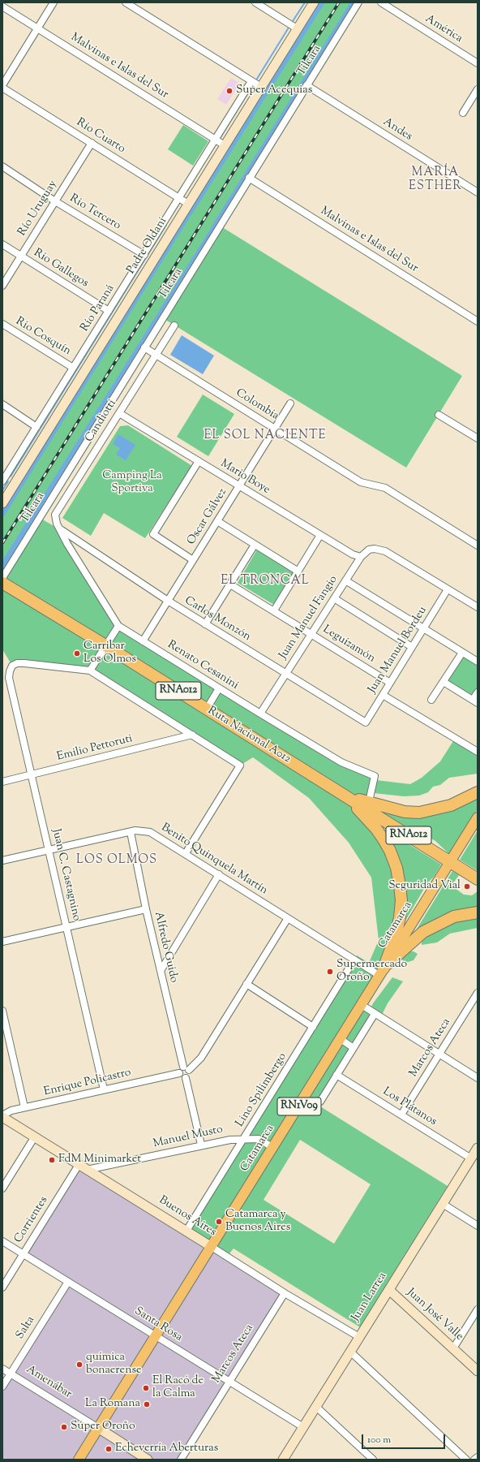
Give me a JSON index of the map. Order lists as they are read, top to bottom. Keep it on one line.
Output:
{"streets":{"highway":["RNA012","Ruta Nacional A012"],"main road":["Padre Oldani","Catamarca","RN1V09","Buenos Aires","Juan Larrea","Juan José Valle","Amenábar"],"street":["América","Tilcara","Malvinas e Islas del Sur","Andes","Río Cuarto","Río Uruguay","Rio Tercero","Rio Gallegos","Río Paraná","Rio Cosquín","Colombia","Candiotti","Mario Boye","Oscar Gálvez","Juan Manuel Fangio","Carlos Monzón","Leguizamón","Juan Manuel Bordeu","Renato Cesanini","Emilio Pettoruti","Benito Quinquela Martín","Juan C. Castagnino","Alfredo Guido","Marcos Ateca","Enrique Policastro","Lino Spilimbergo","Los Plátanos","Manuel Musto","Corrientes","Santa Rosa","Salta"]},"crossings":[["Tilcara","Malvinas e Islas del Sur"],["Tilcara","Andes"],["Tilcara","Colombia"],["Malvinas e Islas del Sur","Padre Oldani"],["Malvinas e Islas del Sur","Río Paraná"],["Río Cuarto","Río Uruguay"],["Río Cuarto","Padre Oldani"],["Río Cuarto","Río Paraná"],["Río Uruguay","Rio Tercero"],["Río Uruguay","Rio Gallegos"],["Rio Tercero","Río Paraná"],["Rio Gallegos","Río Paraná"],["Río Paraná","Rio Cosquín"],["Colombia","Candiotti"],["Colombia","Oscar Gálvez"],["Candiotti","Mario Boye"],["Candiotti","Carlos Monzón"],["Candiotti","Renato Cesanini"],["Mario Boye","Oscar Gálvez"],["Mario Boye","Juan Manuel Fangio"],["Oscar Gálvez","Carlos Monzón"],["Oscar Gálvez","Renato Cesanini"],["Juan Manuel Fangio","Carlos Monzón"],["Juan Manuel Fangio","Leguizamón"],["Juan Manuel Fangio","Juan Manuel Bordeu"],["Juan Manuel Fangio","Renato Cesanini"],["Carlos Monzón","Juan Manuel Bordeu"],["Carlos Monzón","Renato Cesanini"],["Leguizamón","Juan Manuel Bordeu"],["Renato Cesanini","RNA012"],["Renato Cesanini","Ruta Nacional A012"],["RNA012","Ruta Nacional A012"],["RNA012","Catamarca"],["Emilio Pettoruti","Juan C. Castagnino"],["Benito Quinquela Martín","Juan C. Castagnino"],["Benito Quinquela Martín","Catamarca"],["Benito Quinquela Martín","Alfredo Guido"],["Benito Quinquela Martín","Lino Spilimbergo"],["Juan C. Castagnino","Enrique Policastro"],["Catamarca","Manuel Musto"],["Catamarca","Buenos Aires"],["Catamarca","Santa Rosa"],["Catamarca","Amenábar"],["Alfredo Guido","Enrique Policastro"],["Marcos Ateca","Los Plátanos"],["Marcos Ateca","Buenos Aires"],["Marcos Ateca","Santa Rosa"],["Enrique Policastro","Buenos Aires"],["Lino Spilimbergo","Manuel Musto"],["Lino Spilimbergo","Buenos Aires"],["Los Plátanos","Juan Larrea"],["Manuel Musto","Buenos Aires"],["Buenos Aires","Corrientes"],["Buenos Aires","Juan Larrea"],["Corrientes","Santa Rosa"],["Juan Larrea","Juan José Valle"],["Juan Larrea","Santa Rosa"],["Santa Rosa","Salta"],["Salta","Amenábar"]],"districts":["MARÍA ESTHER","EL SOL NACIENTE","EL TRONCAL","LOS OLMOS"],"parks":["Camping La Sportiva"],"places":["Super Acequias","Carribar Los Olmos","Seguridad Vial","Supermercado Oroño","FdM Minimarket","Catamarca y Buenos Aires","química bonaerense","El Racó de la Calma","La Romana","Súper Oroño","Echeverría Aberturas"],"scale_bar":"100 m"}
